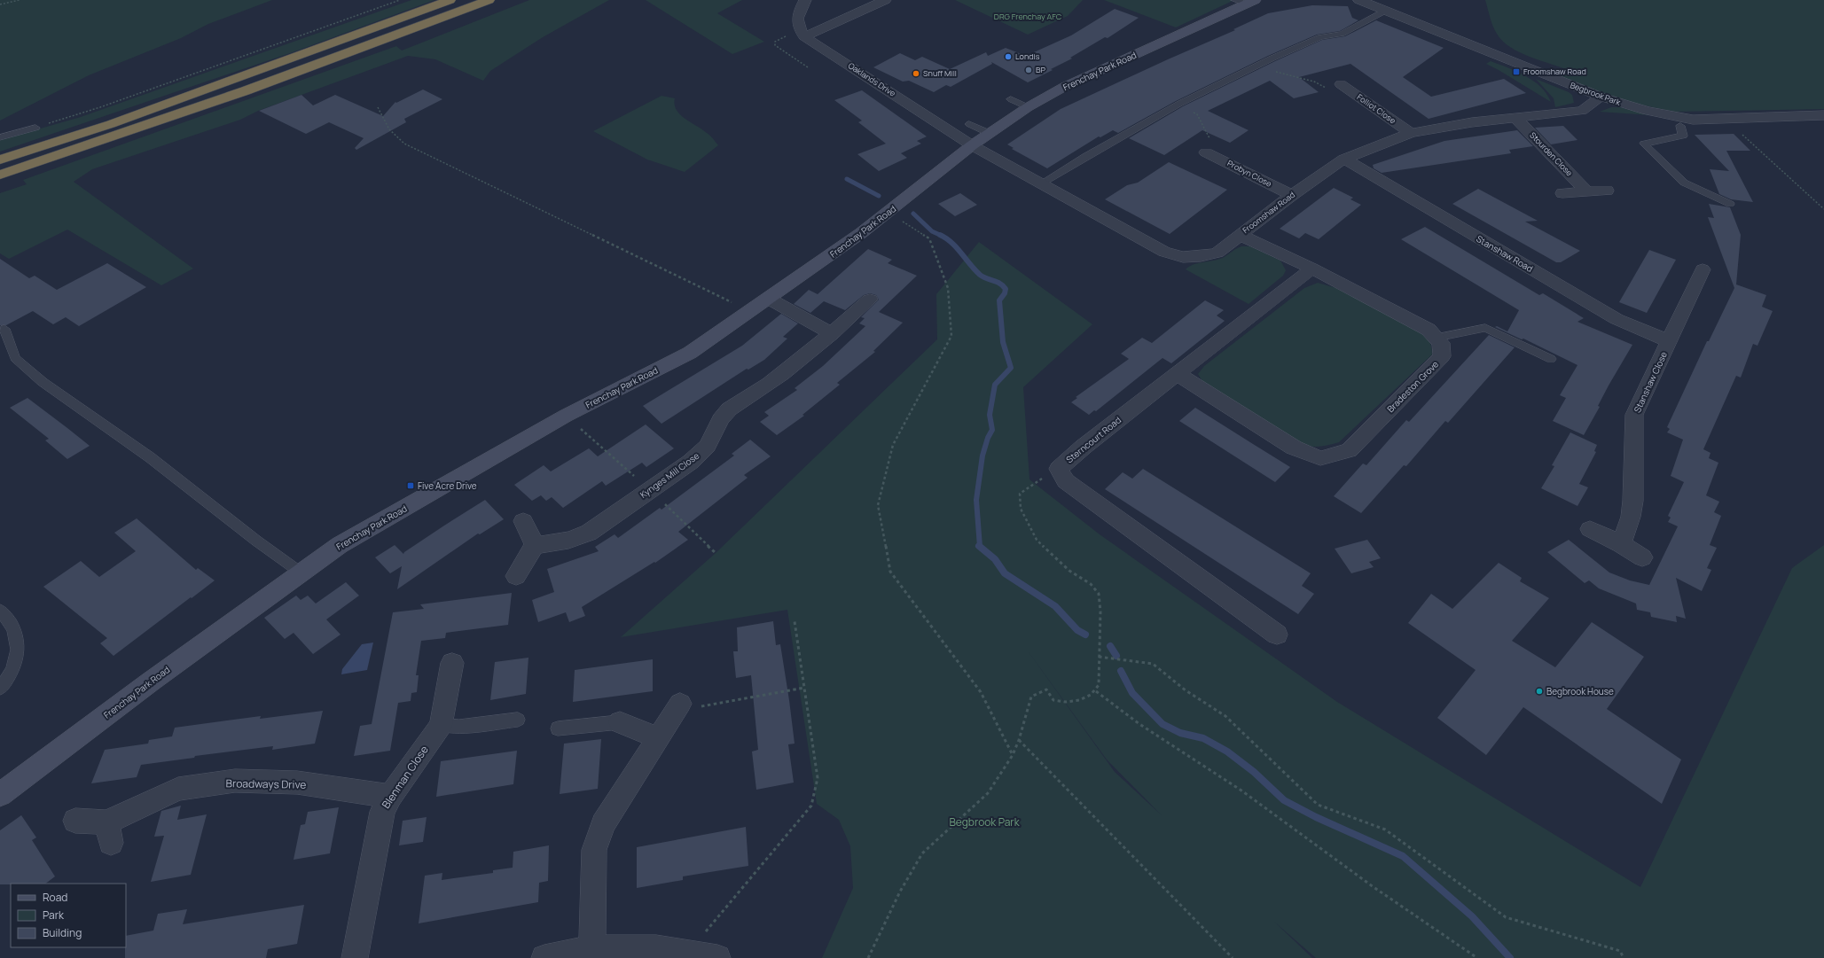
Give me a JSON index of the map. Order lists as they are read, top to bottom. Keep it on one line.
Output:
{"streets":{"main road":["Frenchay Park Road"],"street":["Oaklands Drive","Begbrook Park","Folliot Close","Stourden Close","Probyn Close","Froomshaw Road","Stanshaw Road","Stanshaw Close","Bradeston Grove","Sterncourt Road","Kynges Mill Close","Blenman Close","Broadways Drive"]},"crossings":[["Frenchay Park Road","Oaklands Drive"],["Frenchay Park Road","Froomshaw Road"],["Oaklands Drive","Froomshaw Road"],["Begbrook Park","Froomshaw Road"],["Folliot Close","Froomshaw Road"],["Stourden Close","Froomshaw Road"],["Probyn Close","Froomshaw Road"],["Froomshaw Road","Stanshaw Road"],["Stanshaw Road","Stanshaw Close"],["Bradeston Grove","Sterncourt Road"],["Blenman Close","Broadways Drive"]],"parks":["DRG Frenchay AFC","Begbrook Park"],"places":{"other":["Londis","BP","Snuff Mill","Begbrook House"],"transit":["Froomshaw Road","Five Acre Drive"]},"legend":["Road","Park","Building"]}
